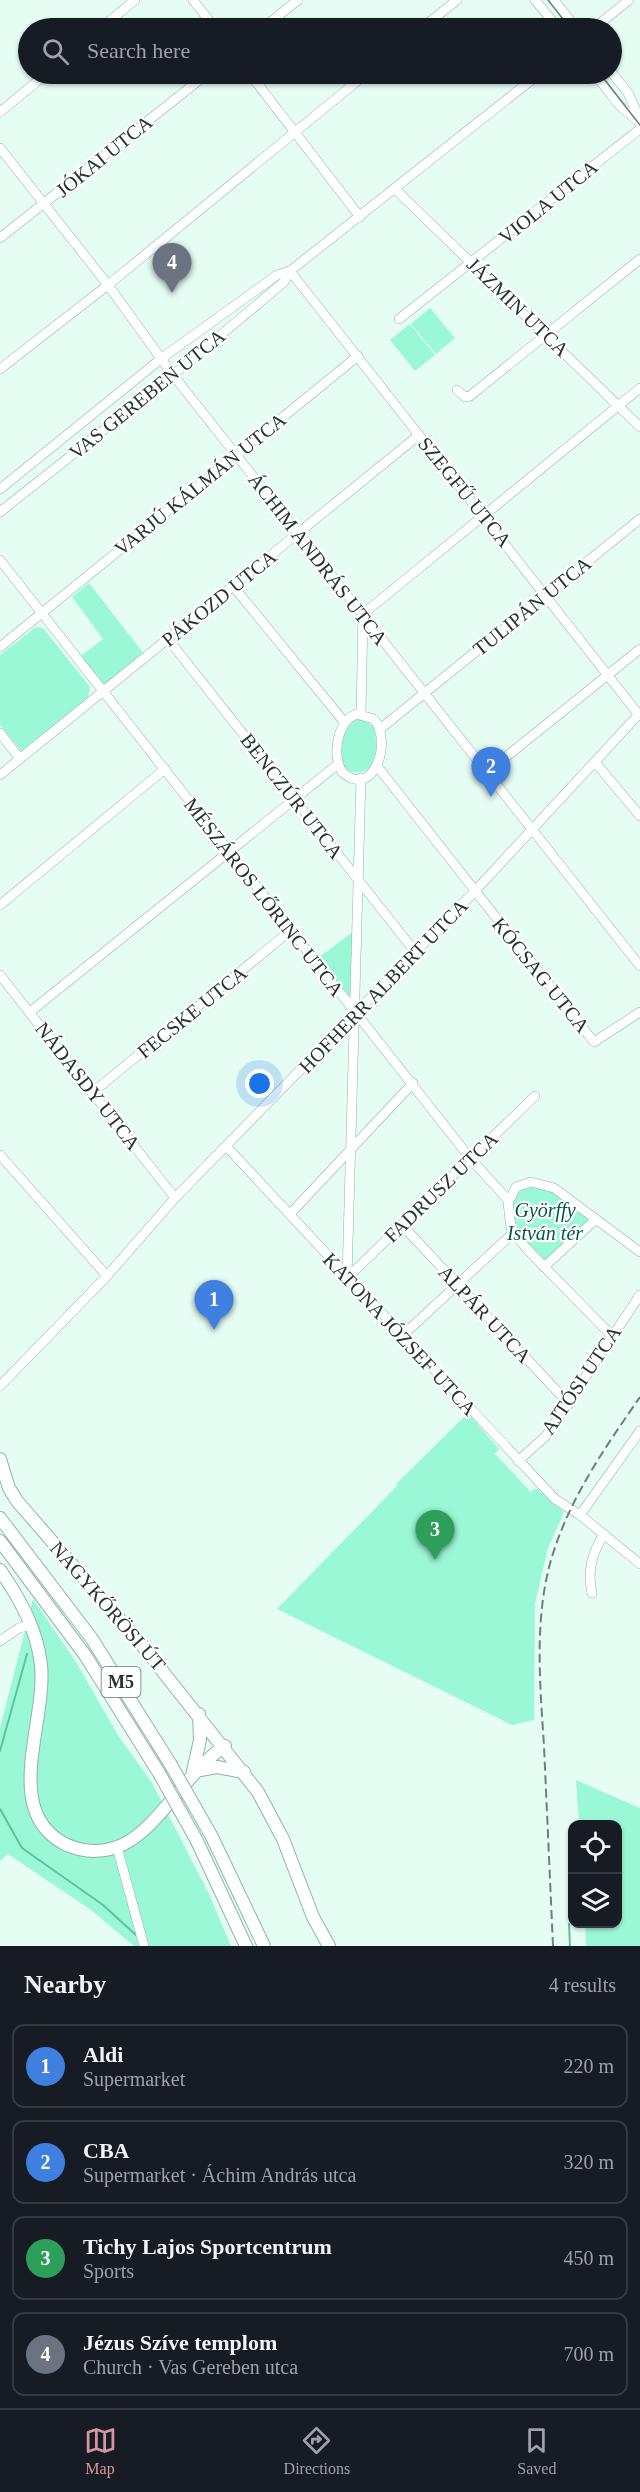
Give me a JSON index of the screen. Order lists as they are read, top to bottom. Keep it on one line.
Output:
{"streets":{"main road":["NAGYKŐRÖSI ÚT","M5"],"street":["JÓKAI UTCA","VIOLA UTCA","JÁZMIN UTCA","VAS GEREBEN UTCA","VARJÚ KÁLMÁN UTCA","SZEGFŰ UTCA","ÁCHIM ANDRÁS UTCA","PÁKOZD UTCA","TULIPÁN UTCA","BENCZÚR UTCA","MÉSZÁROS LŐRINC UTCA","KÓCSAG UTCA","HOFHERR ALBERT UTCA","FECSKE UTCA","NÁDASDY UTCA","FADRUSZ UTCA","ALPÁR UTCA","KATONA JÓZSEF UTCA","AJTÓSI UTCA"]},"crossings":[["JÓKAI UTCA","ÁCHIM ANDRÁS UTCA"],["VIOLA UTCA","JÁZMIN UTCA"],["JÁZMIN UTCA","VAS GEREBEN UTCA"],["VAS GEREBEN UTCA","SZEGFŰ UTCA"],["VAS GEREBEN UTCA","ÁCHIM ANDRÁS UTCA"],["VARJÚ KÁLMÁN UTCA","SZEGFŰ UTCA"],["VARJÚ KÁLMÁN UTCA","ÁCHIM ANDRÁS UTCA"],["VARJÚ KÁLMÁN UTCA","MÉSZÁROS LŐRINC UTCA"],["SZEGFŰ UTCA","PÁKOZD UTCA"],["SZEGFŰ UTCA","TULIPÁN UTCA"],["SZEGFŰ UTCA","HOFHERR ALBERT UTCA"],["ÁCHIM ANDRÁS UTCA","PÁKOZD UTCA"],["ÁCHIM ANDRÁS UTCA","TULIPÁN UTCA"],["ÁCHIM ANDRÁS UTCA","HOFHERR ALBERT UTCA"],["PÁKOZD UTCA","BENCZÚR UTCA"],["PÁKOZD UTCA","MÉSZÁROS LŐRINC UTCA"],["TULIPÁN UTCA","KÓCSAG UTCA"],["BENCZÚR UTCA","HOFHERR ALBERT UTCA"],["MÉSZÁROS LŐRINC UTCA","HOFHERR ALBERT UTCA"],["MÉSZÁROS LŐRINC UTCA","FECSKE UTCA"],["MÉSZÁROS LŐRINC UTCA","FADRUSZ UTCA"],["KÓCSAG UTCA","HOFHERR ALBERT UTCA"],["HOFHERR ALBERT UTCA","NÁDASDY UTCA"],["HOFHERR ALBERT UTCA","KATONA JÓZSEF UTCA"],["FECSKE UTCA","NÁDASDY UTCA"],["FADRUSZ UTCA","ALPÁR UTCA"],["FADRUSZ UTCA","KATONA JÓZSEF UTCA"],["ALPÁR UTCA","AJTÓSI UTCA"],["KATONA JÓZSEF UTCA","AJTÓSI UTCA"]],"parks":["Györffy István tér"],"page":{"search":"Search here","pins":["4","2","1","3"],"heading":["Nearby","4 results"],"list":[{"mark":"1","name":"Aldi","note":"Supermarket","value":"220 m"},{"mark":"2","name":"CBA","note":"Supermarket · Áchim András utca","value":"320 m"},{"mark":"3","name":"Tichy Lajos Sportcentrum","note":"Sports","value":"450 m"},{"mark":"4","name":"Jézus Szíve templom","note":"Church · Vas Gereben utca","value":"700 m"}],"nav":["Map","Directions","Saved"]}}
